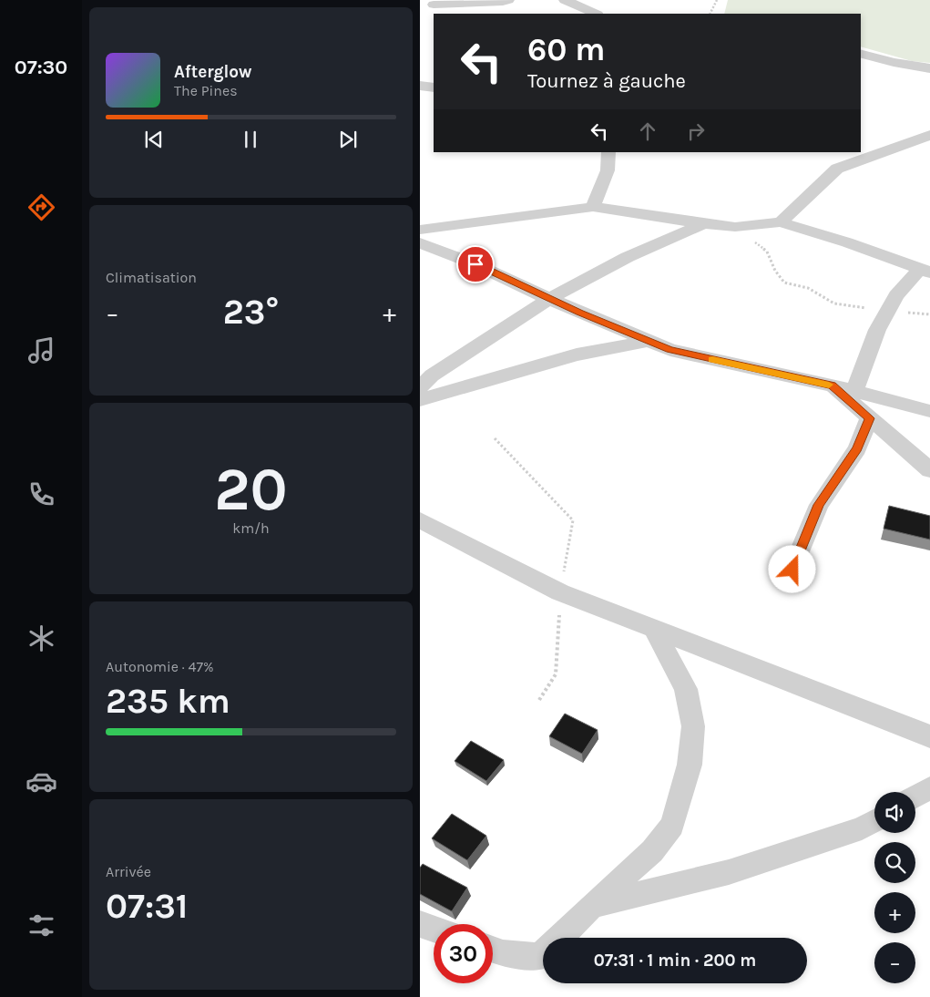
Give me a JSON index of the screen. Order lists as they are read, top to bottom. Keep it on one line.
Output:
{"page":{"tabs":"07:30","turn":["60 m","Tournez à gauche"],"song":["Afterglow","The Pines"],"tile":["Climatisation",["20","km/h"],["Autonomie · 47%","235 km"],["Arrivée","07:31"]],"heat":["−","23°","+"],"map_buttons":["+","−"],"limit":"30","trip":"07:31 · 1 min · 200 m"}}
